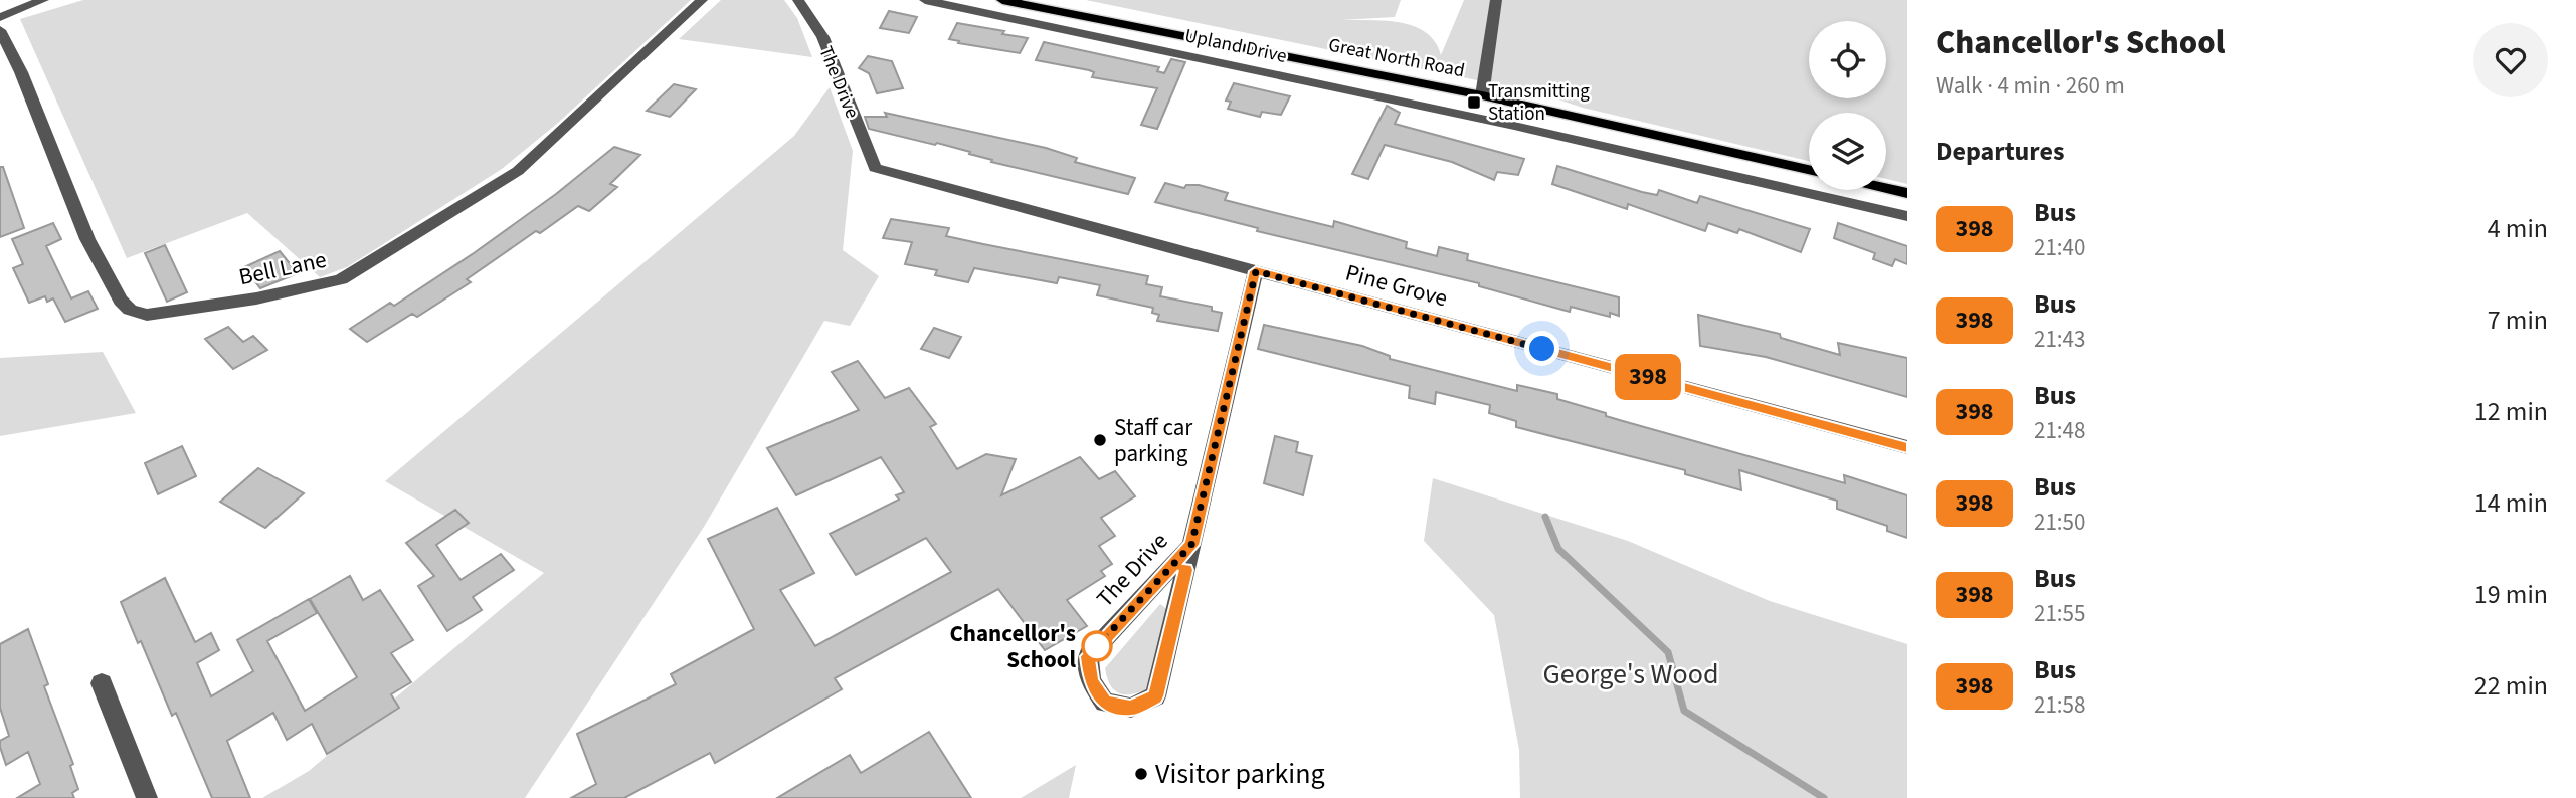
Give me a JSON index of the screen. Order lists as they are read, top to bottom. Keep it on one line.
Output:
{"streets":{"main road":["Great North Road"],"street":["Upland Drive","The Drive","Bell Lane","Pine Grove"]},"crossings":[["The Drive","Pine Grove"]],"parks":["George's Wood"],"places":{"transit":["Transmitting Station"],"other":["Staff car parking","Chancellor's School","Visitor parking"]},"lines":["bus line 398"],"page":{"on_map":"398","heading":[["Chancellor's School","Walk · 4 min · 260 m"],"Departures"],"list":[{"mark":"398","name":"Bus","note":"21:40","value":"4 min"},{"mark":"398","name":"Bus","note":"21:43","value":"7 min"},{"mark":"398","name":"Bus","note":"21:48","value":"12 min"},{"mark":"398","name":"Bus","note":"21:50","value":"14 min"},{"mark":"398","name":"Bus","note":"21:55","value":"19 min"},{"mark":"398","name":"Bus","note":"21:58","value":"22 min"}]}}
